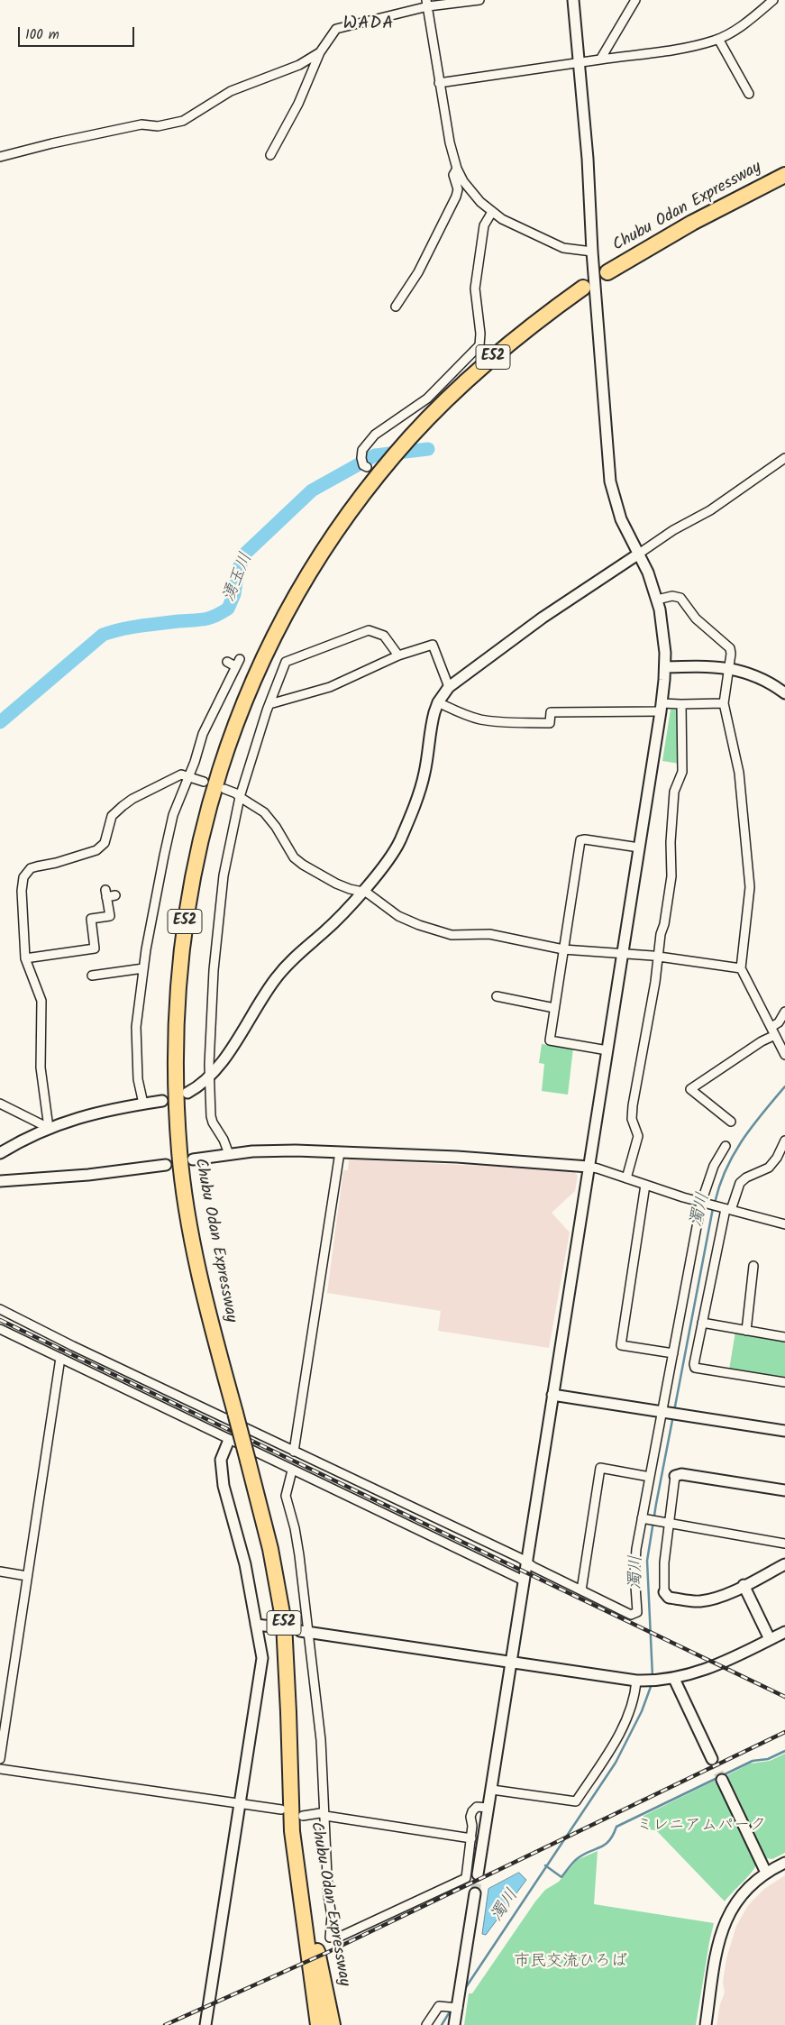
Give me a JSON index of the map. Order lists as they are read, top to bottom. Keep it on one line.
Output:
{"streets":{"highway":["Chubu Odan Expressway","E52"]},"districts":["WADA"],"water":["湧玉川","濁川"],"parks":["ミレニアムパーク","市民交流ひろば"],"scale_bar":"100 m"}
